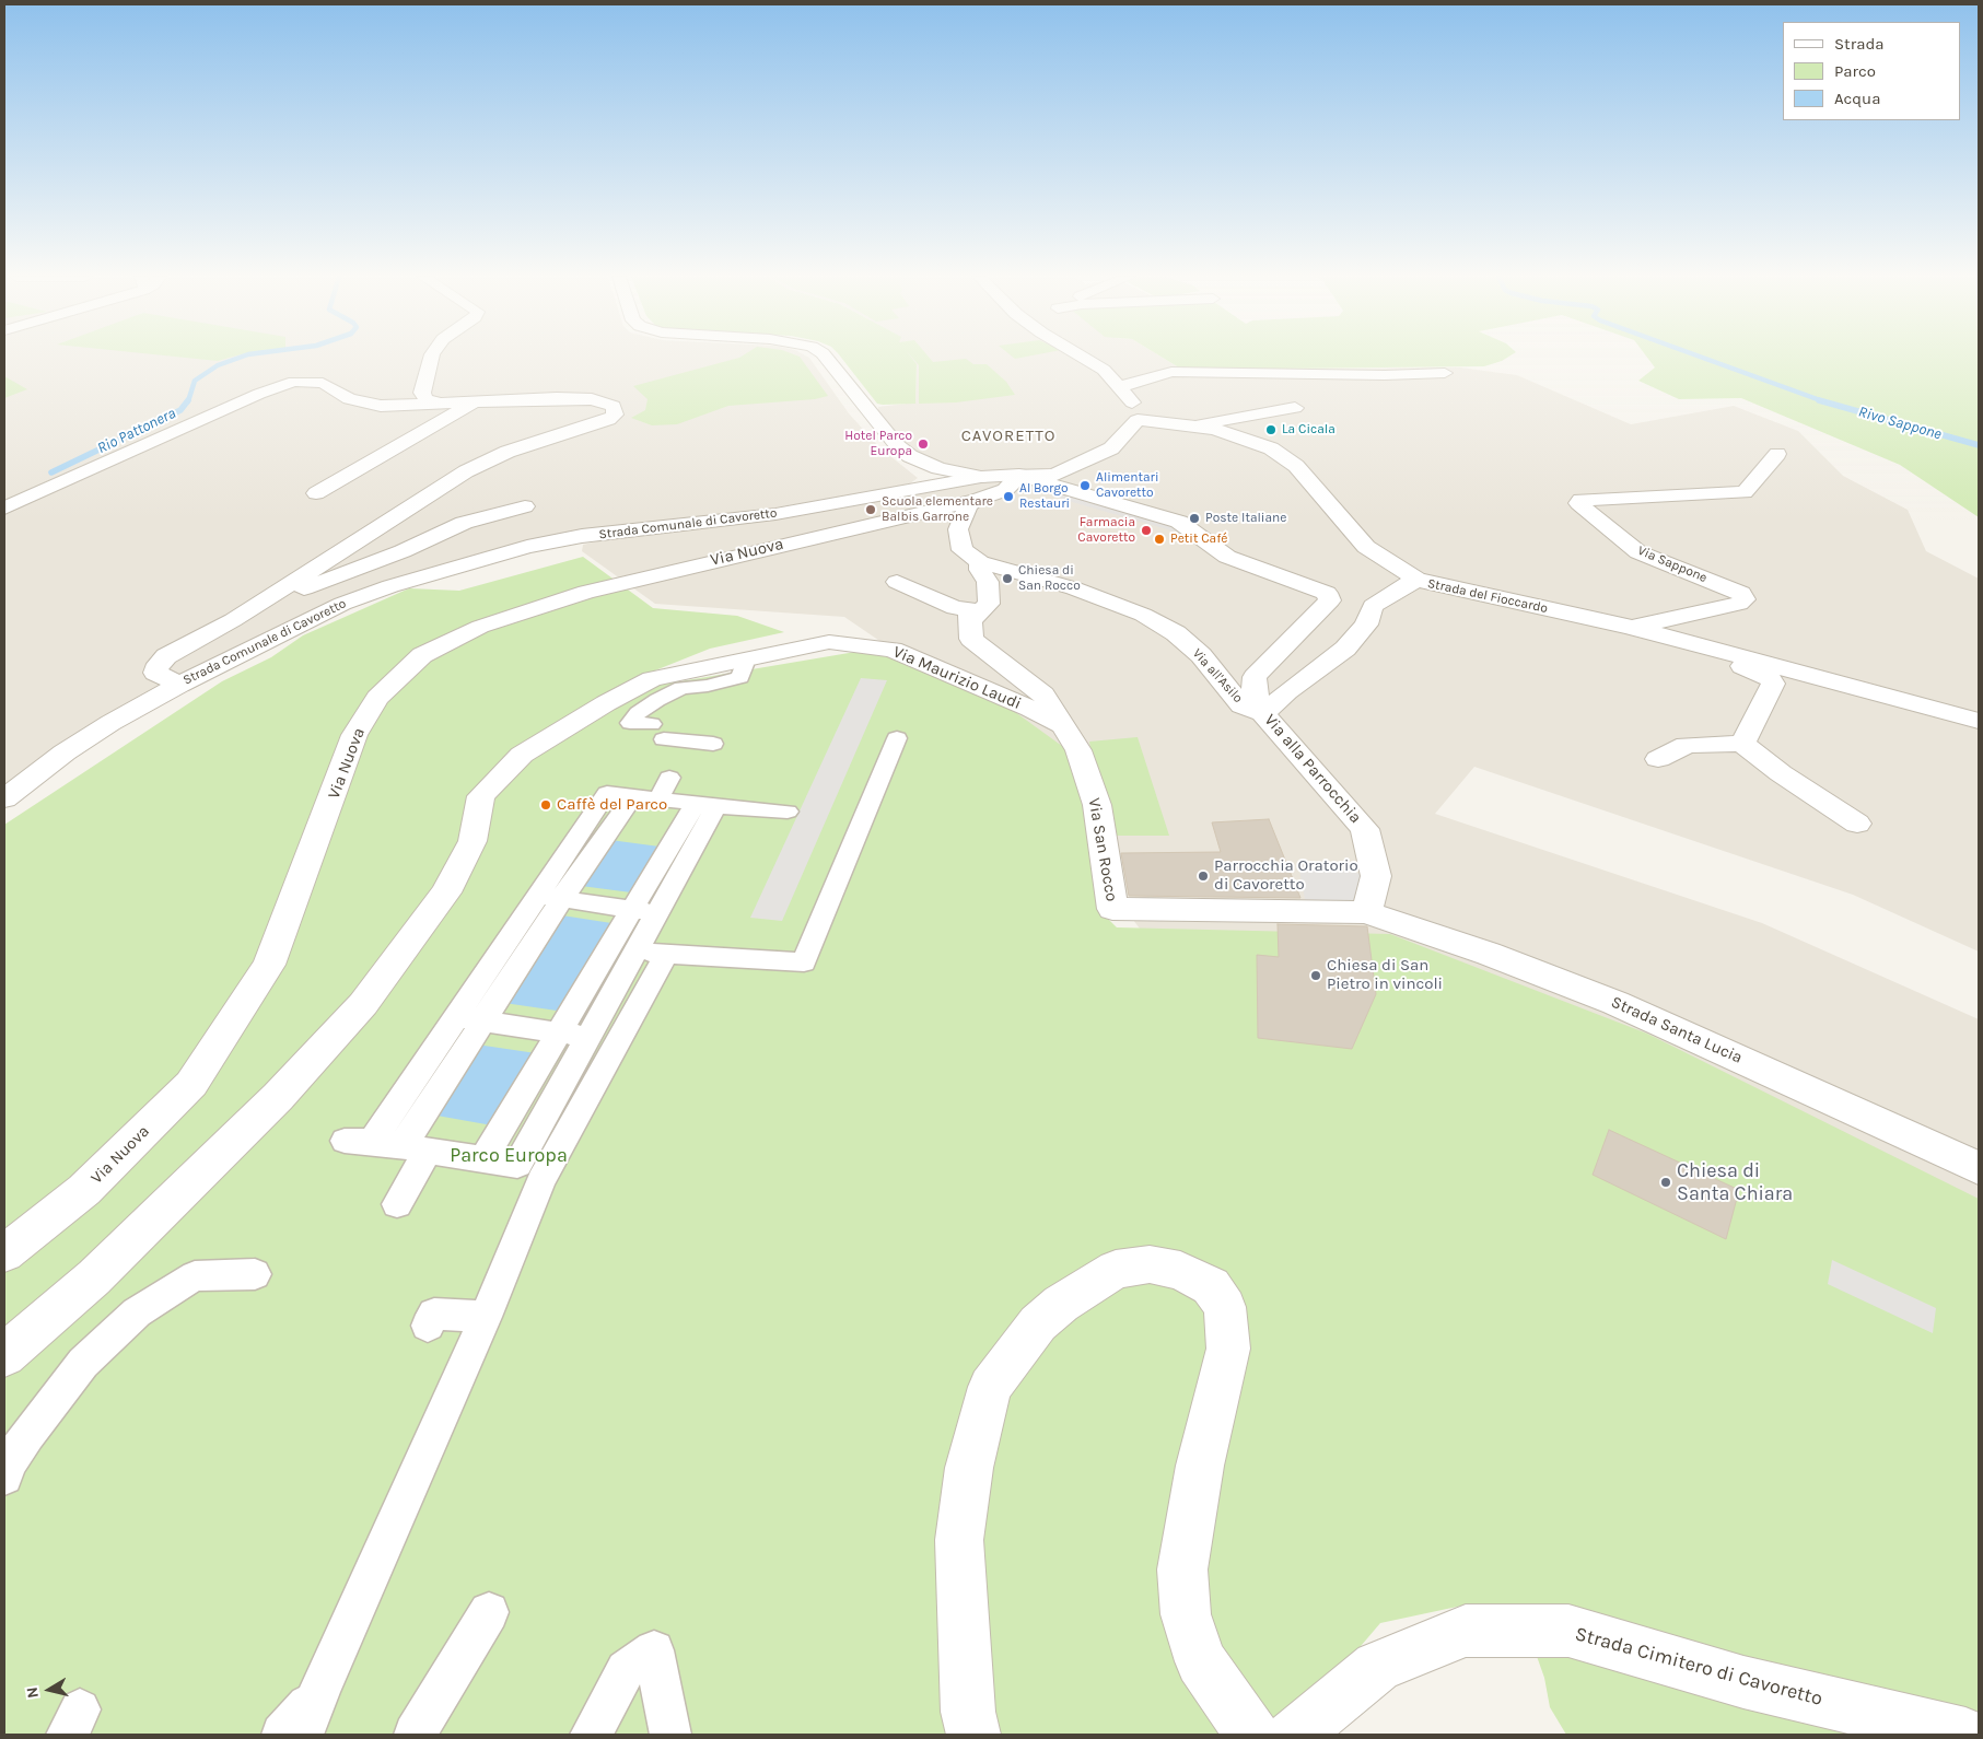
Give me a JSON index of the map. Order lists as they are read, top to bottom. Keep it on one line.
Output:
{"streets":{"street":["Strada Comunale di Cavoretto","Via Nuova","Via Sappone","Strada del Fioccardo","Via all'Asilo","Via Maurizio Laudi","Via alla Parrocchia","Via San Rocco","Strada Santa Lucia","Strada Cimitero di Cavoretto"]},"crossings":[["Strada Comunale di Cavoretto","Via Nuova"],["Via Sappone","Strada del Fioccardo"],["Via all'Asilo","Via alla Parrocchia"],["Via Maurizio Laudi","Via San Rocco"],["Via alla Parrocchia","Via San Rocco"],["Via alla Parrocchia","Strada Santa Lucia"],["Via San Rocco","Strada Santa Lucia"]],"districts":["CAVORETTO"],"water":["Rivo Sappone","Rio Pattonera"],"parks":["Parco Europa"],"places":["La Cicala","Hotel Parco Europa","Alimentari Cavoretto","Al Borgo Restauri","Scuola elementare Balbis Garrone","Poste Italiane","Farmacia Cavoretto","Petit Café","Chiesa di San Rocco","Caffè del Parco","Parrocchia Oratorio di Cavoretto","Chiesa di San Pietro in vincoli","Chiesa di Santa Chiara"],"legend":["Strada","Parco","Acqua"],"north":"left"}
